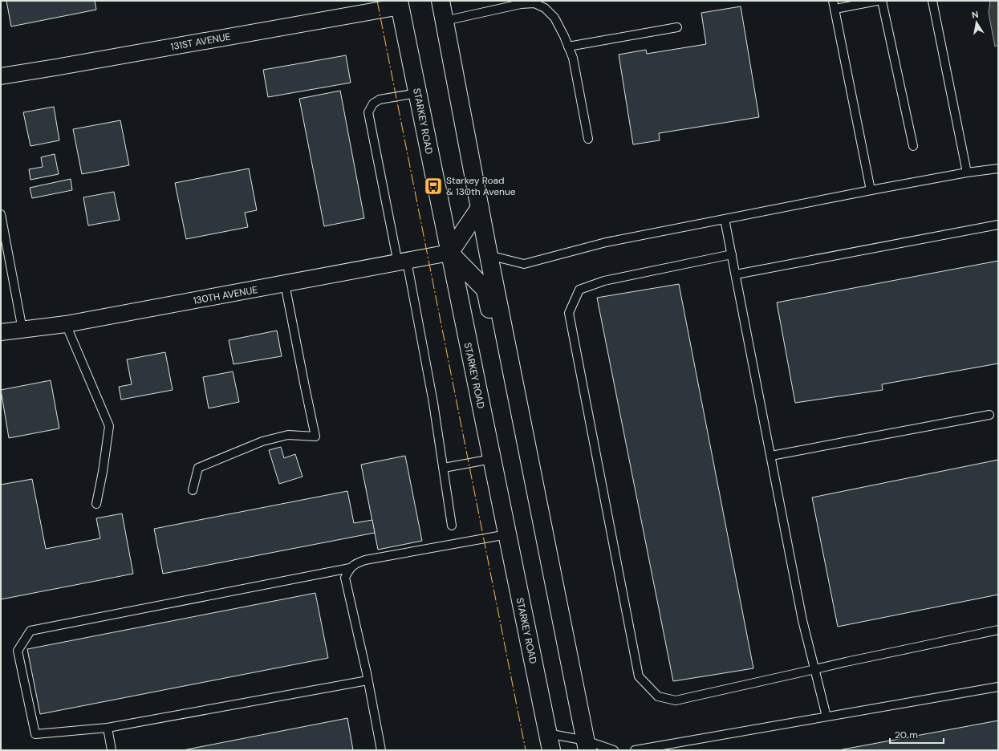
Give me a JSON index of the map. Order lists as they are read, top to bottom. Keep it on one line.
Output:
{"streets":{"main road":["STARKEY ROAD"],"street":["131ST AVENUE","130TH AVENUE"]},"crossings":[["131ST AVENUE","STARKEY ROAD"],["STARKEY ROAD","130TH AVENUE"]],"places":{"bus stop":["Starkey Road & 130th Avenue"]},"scale_bar":"20 m","north":"top"}
